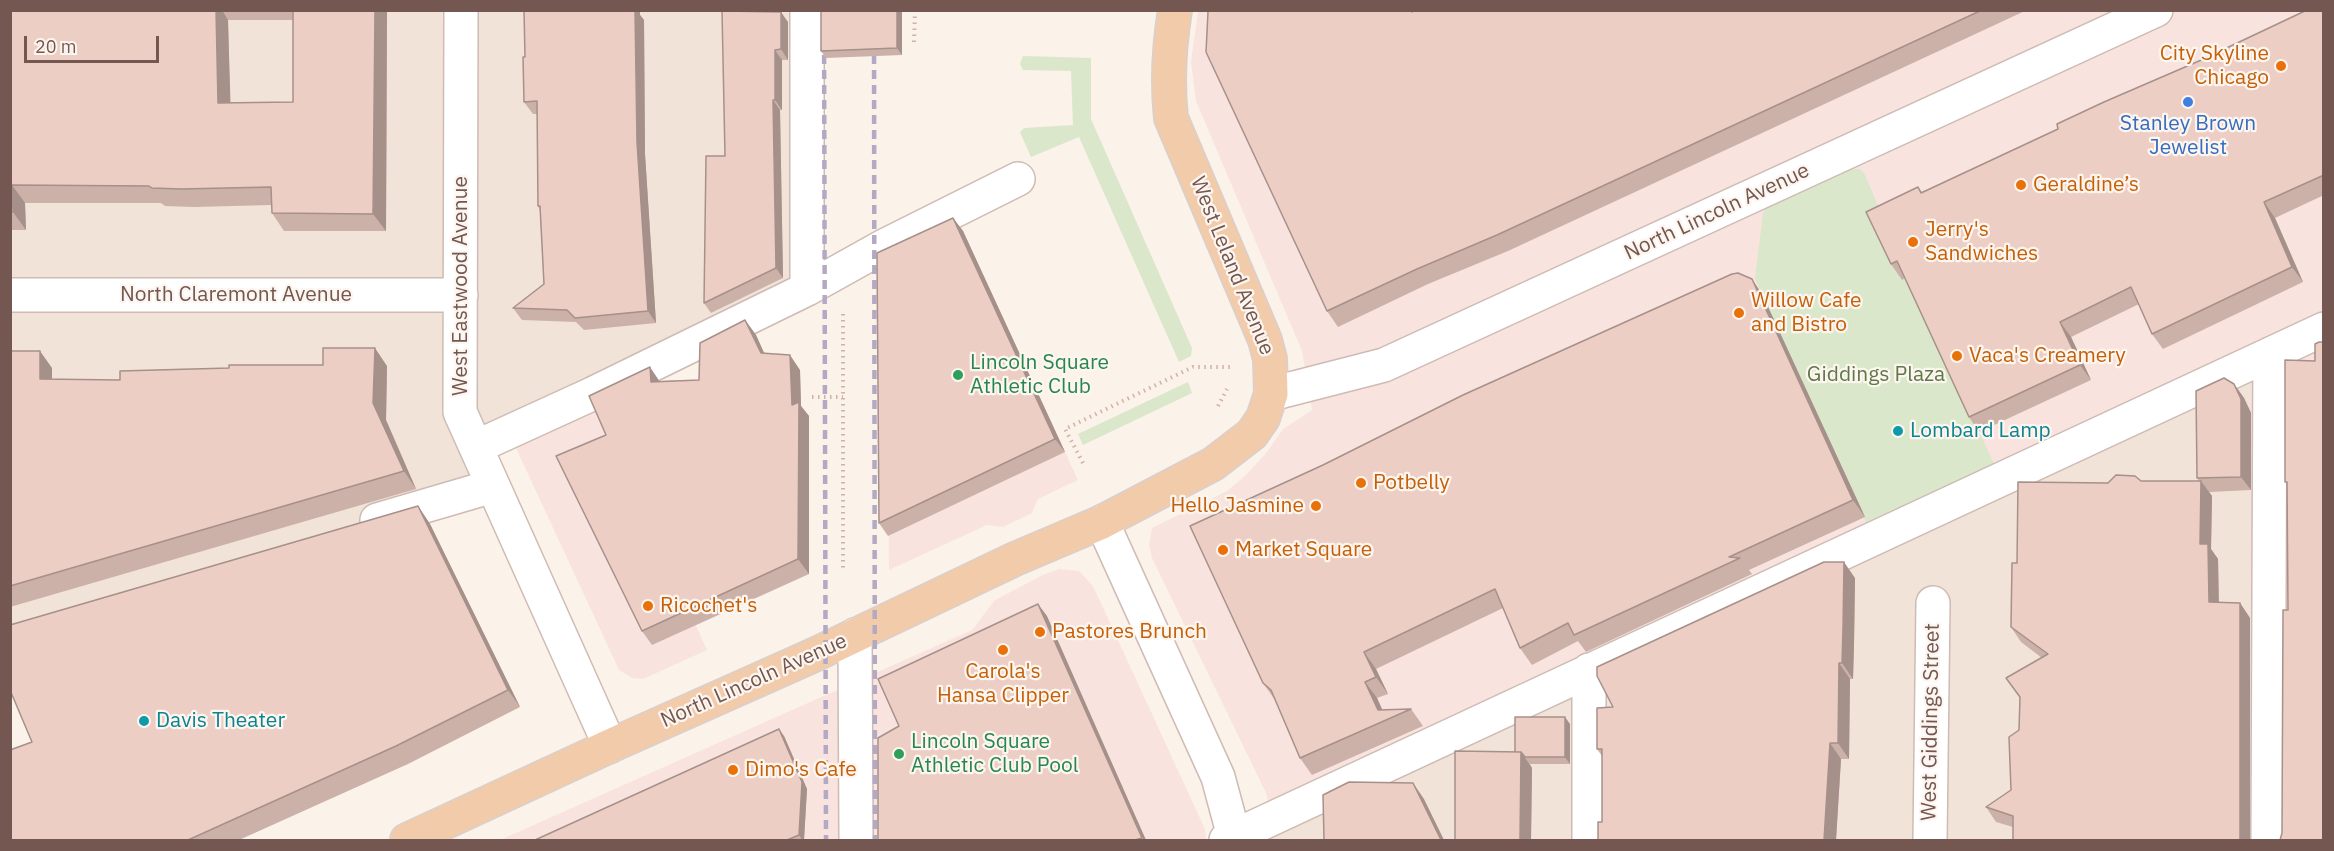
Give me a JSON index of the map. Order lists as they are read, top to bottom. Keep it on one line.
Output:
{"streets":{"main road":["North Lincoln Avenue","West Leland Avenue"],"street":["West Eastwood Avenue","North Claremont Avenue","West Giddings Street"]},"crossings":[["North Lincoln Avenue","West Leland Avenue"],["North Lincoln Avenue","West Eastwood Avenue"],["West Eastwood Avenue","North Claremont Avenue"]],"parks":["Giddings Plaza"],"places":["City Skyline Chicago","Stanley Brown Jewelist","Geraldine’s","Jerry's Sandwiches","Willow Cafe and Bistro","Vaca's Creamery","Lincoln Square Athletic Club","Lombard Lamp","Potbelly","Hello Jasmine","Market Square","Ricochet's","Pastores Brunch","Carola's Hansa Clipper","Davis Theater","Lincoln Square Athletic Club Pool","Dimo's Cafe"],"scale_bar":"20 m"}
